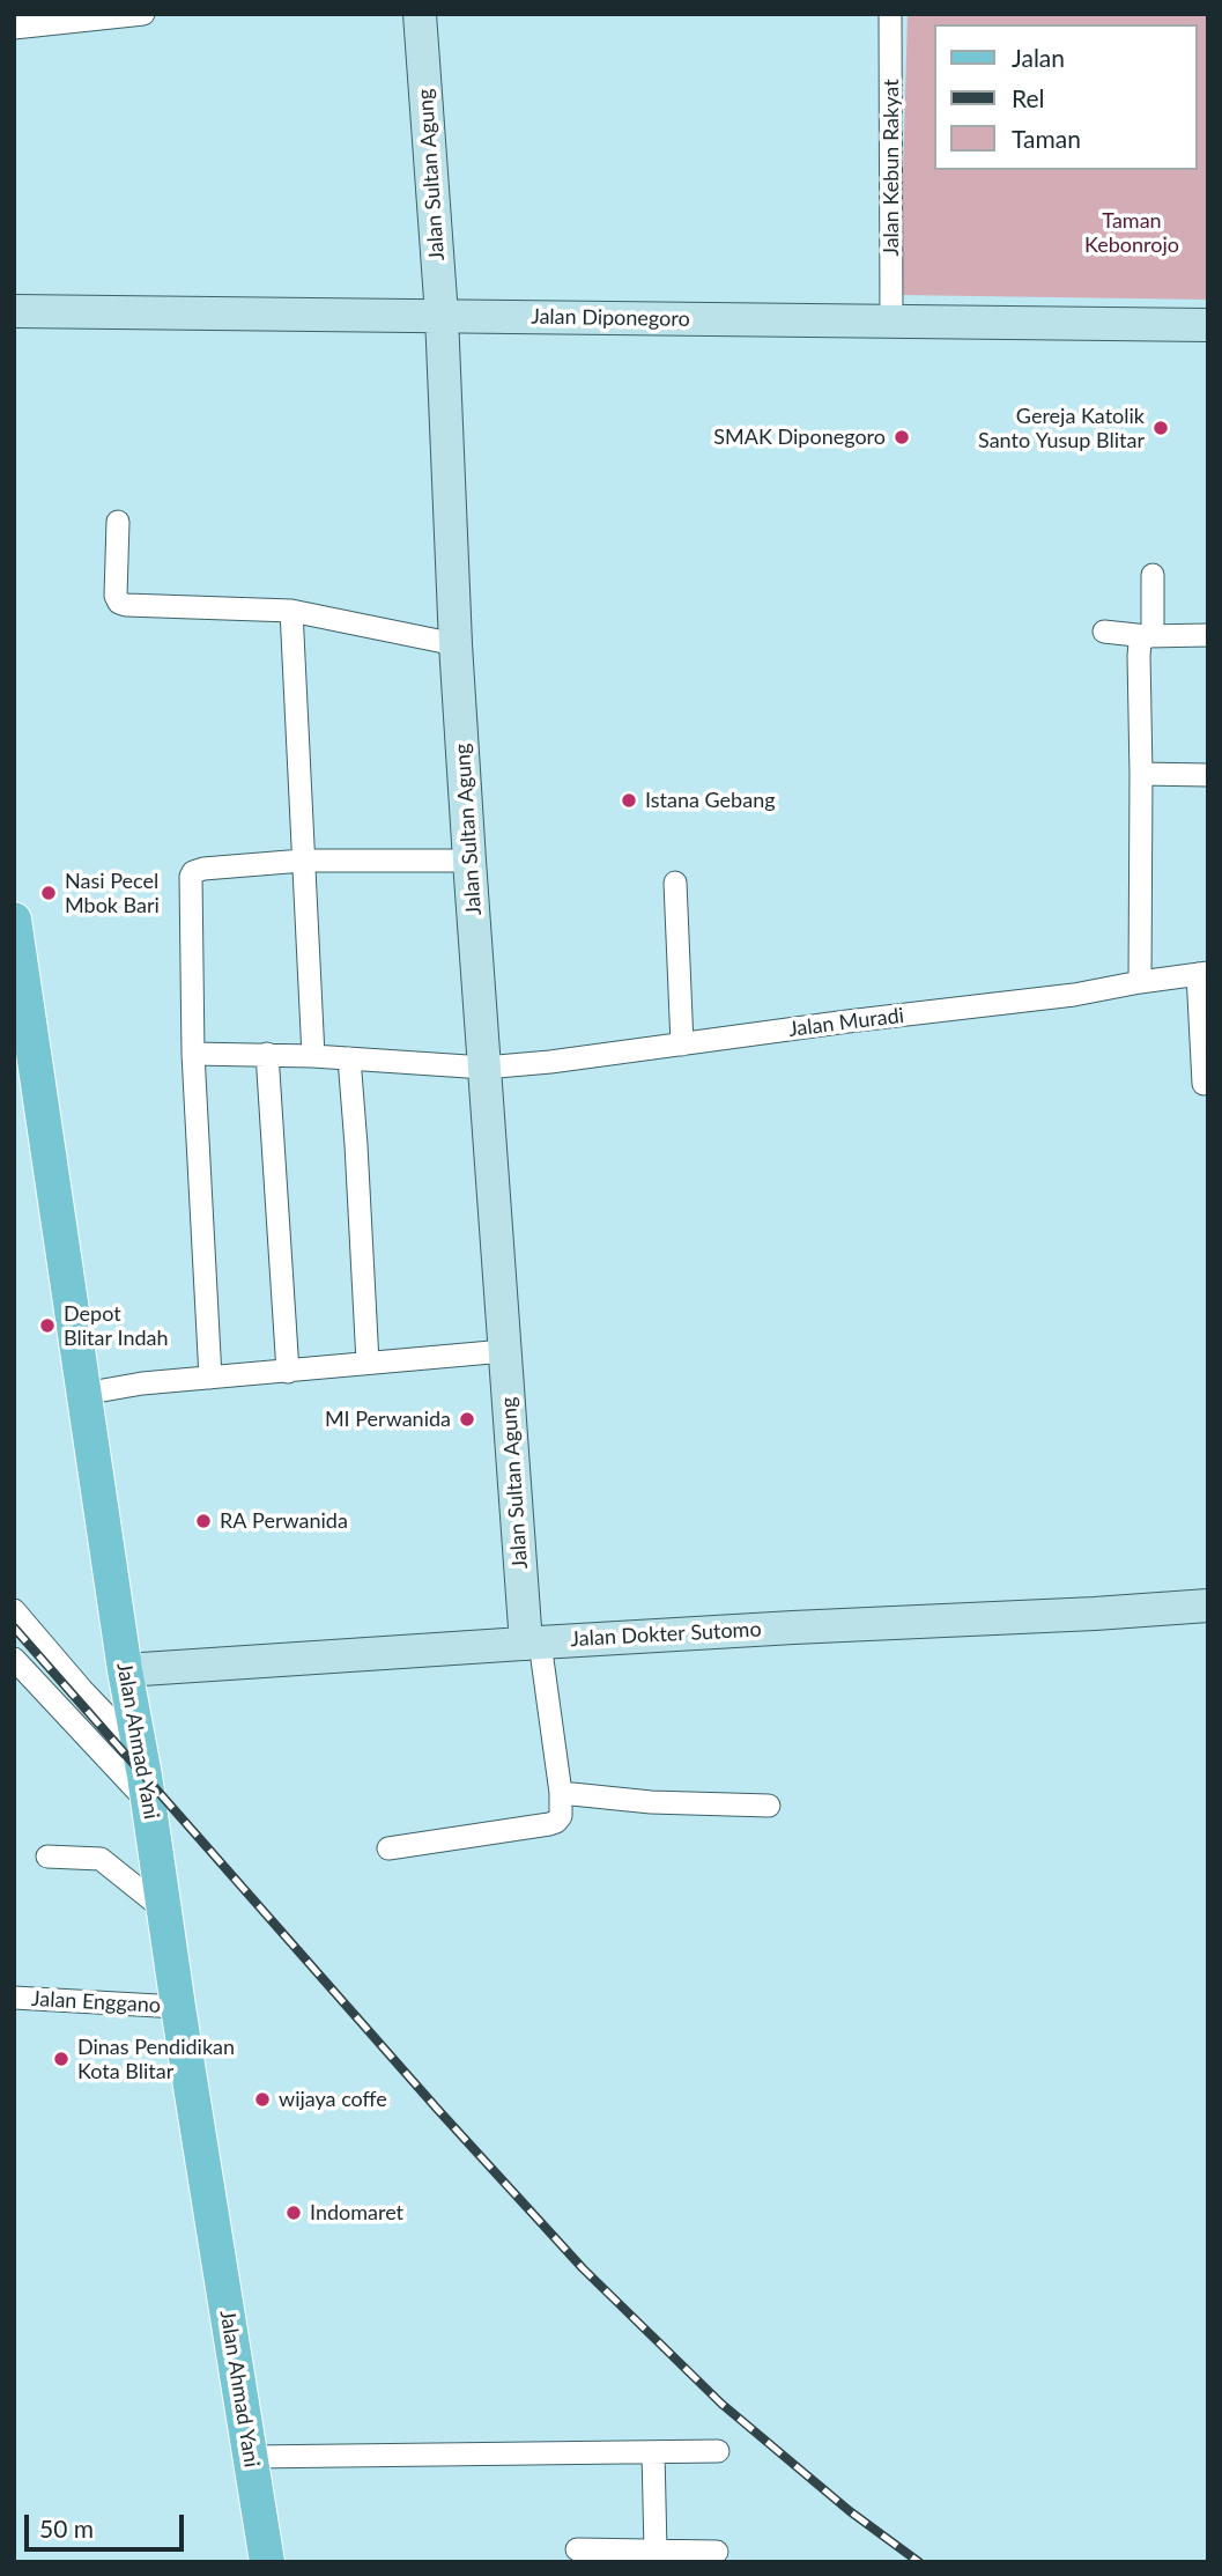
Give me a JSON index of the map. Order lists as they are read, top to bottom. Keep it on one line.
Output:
{"streets":{"main road":["Jalan Sultan Agung","Jalan Diponegoro","Jalan Dokter Sutomo","Jalan Ahmad Yani"],"street":["Jalan Kebun Rakyat","Jalan Muradi","Jalan Enggano"]},"crossings":[["Jalan Kebun Rakyat","Jalan Diponegoro"],["Jalan Sultan Agung","Jalan Diponegoro"],["Jalan Sultan Agung","Jalan Muradi"],["Jalan Sultan Agung","Jalan Dokter Sutomo"],["Jalan Dokter Sutomo","Jalan Ahmad Yani"],["Jalan Ahmad Yani","Jalan Enggano"]],"parks":["Taman Kebonrojo"],"places":["Gereja Katolik Santo Yusup Blitar","SMAK Diponegoro","Istana Gebang","Nasi Pecel Mbok Bari","Depot Blitar Indah","MI Perwanida","RA Perwanida","Dinas Pendidikan Kota Blitar","wijaya coffe","Indomaret"],"legend":["Jalan","Rel","Taman"],"scale_bar":"50 m"}
